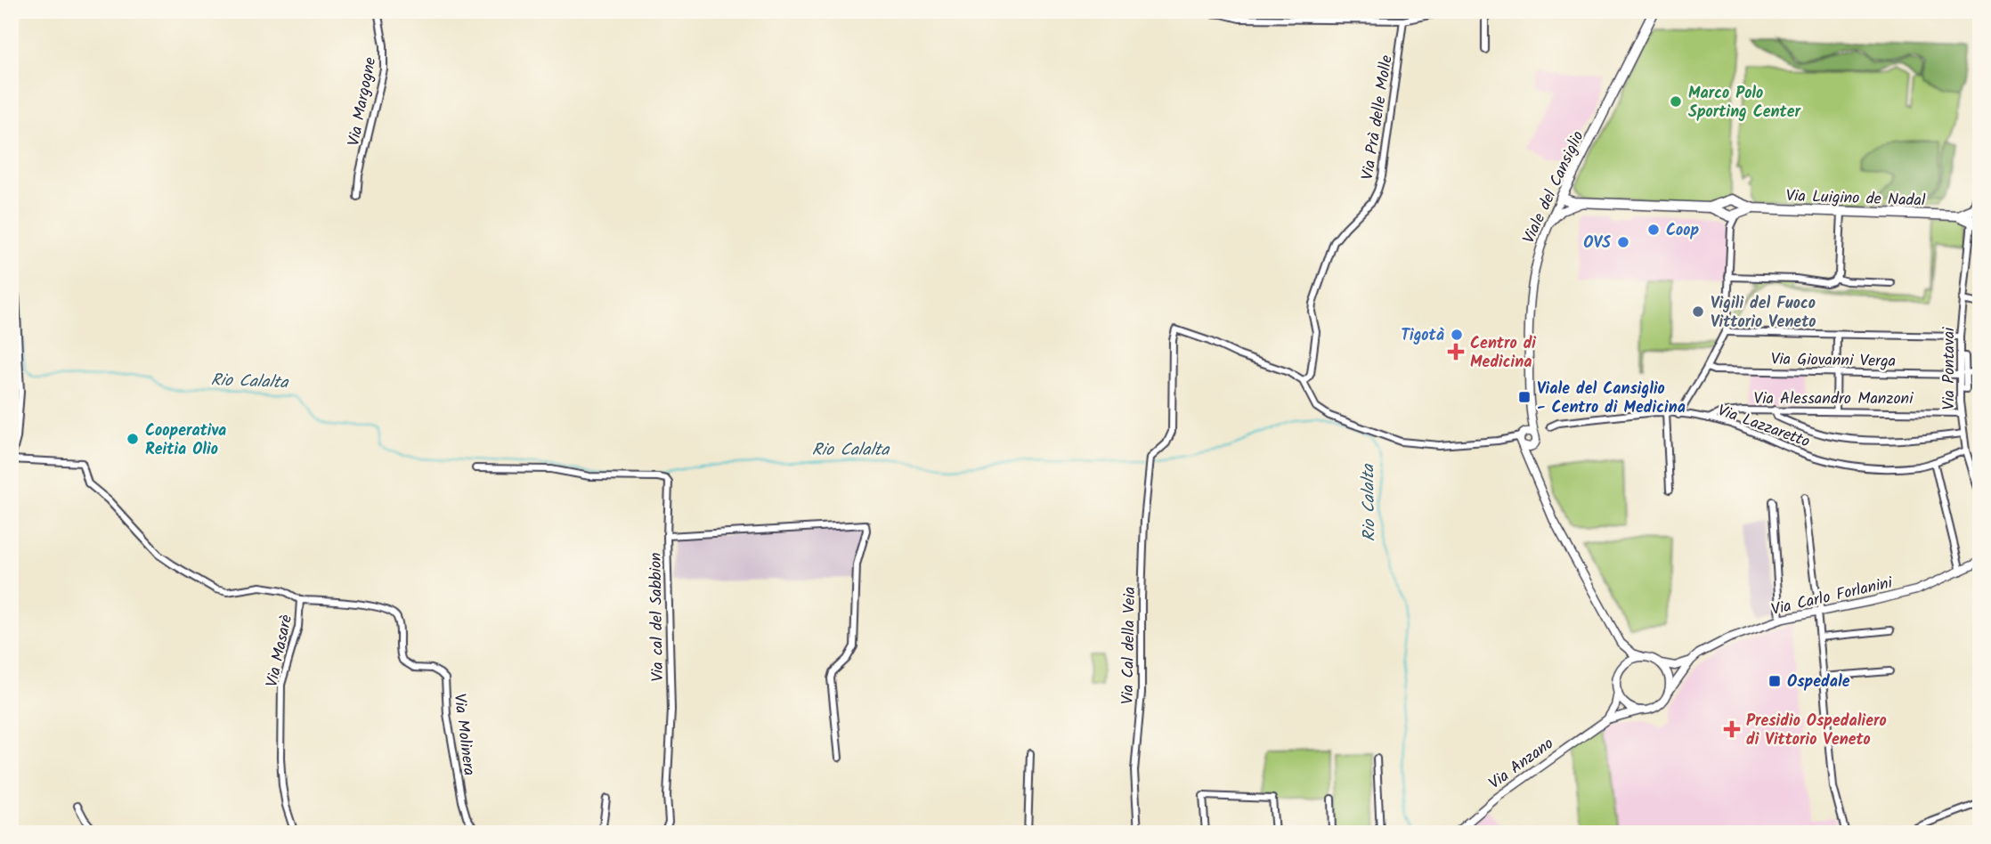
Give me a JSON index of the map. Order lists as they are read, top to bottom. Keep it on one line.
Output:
{"streets":{"main road":["Viale del Cansiglio","Via Luigino de Nadal","Via Carlo Forlanini","Via Anzano"],"street":["Via Margogne","Via Prà delle Molle","Via Giovanni Verga","Via Pontavai","Via Alessandro Manzoni","Via Lazzaretto","Via cal del Sabbion","Via Cal della Veia","Via Masarè","Via Molinera"]},"crossings":[["Via Prà delle Molle","Via Cal della Veia"],["Viale del Cansiglio","Via Luigino de Nadal"],["Viale del Cansiglio","Via Carlo Forlanini"],["Viale del Cansiglio","Via Anzano"],["Via Luigino de Nadal","Via Pontavai"],["Via Giovanni Verga","Via Pontavai"],["Via Pontavai","Via Alessandro Manzoni"],["Via Pontavai","Via Lazzaretto"],["Via Alessandro Manzoni","Via Lazzaretto"],["Via Carlo Forlanini","Via Anzano"],["Via Masarè","Via Molinera"]],"water":["Rio Calalta"],"places":{"other":["Marco Polo Sporting Center","Coop","OVS","Vigili del Fuoco Vittorio Veneto","Tigotà","Cooperativa Reitia Olio"],"health":["Centro di Medicina","Presidio Ospedaliero di Vittorio Veneto"],"transit":["Viale del Cansiglio - Centro di Medicina","Ospedale"]}}
